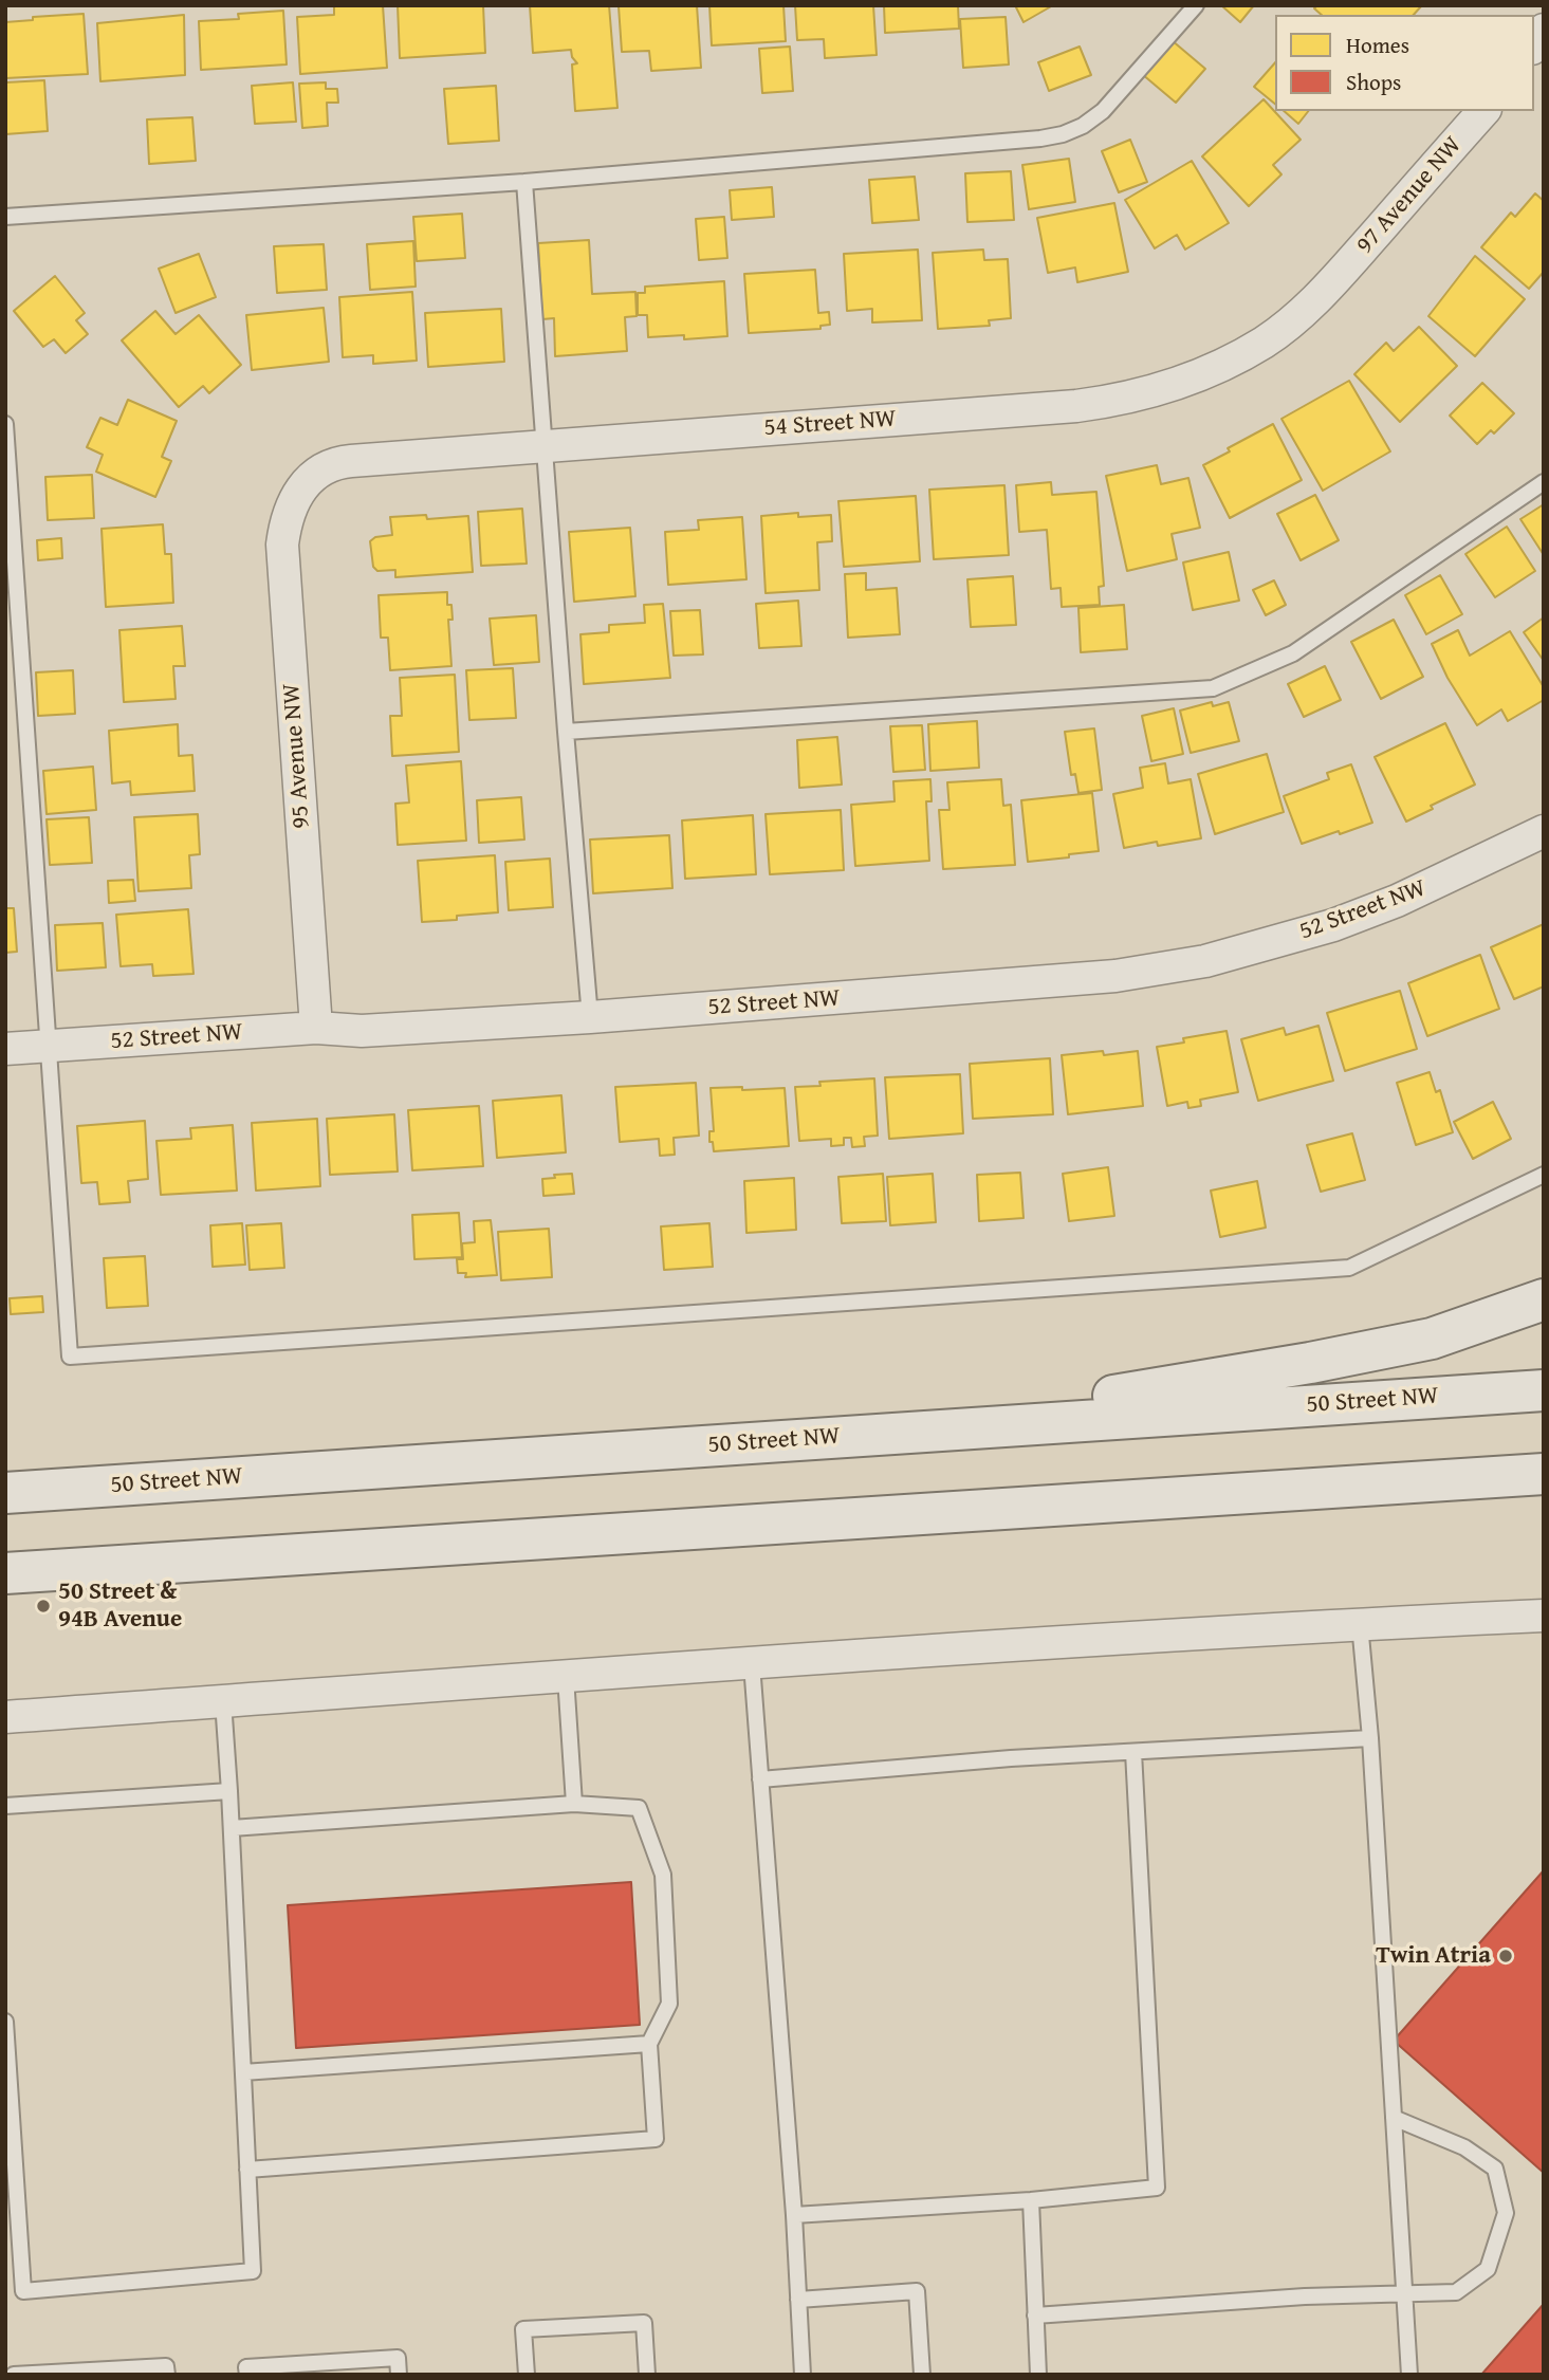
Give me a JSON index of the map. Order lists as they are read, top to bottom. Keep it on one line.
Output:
{"streets":{"main road":["50 Street NW"],"street":["97 Avenue NW","54 Street NW","95 Avenue NW","52 Street NW"]},"crossings":[["97 Avenue NW","54 Street NW"],["54 Street NW","95 Avenue NW"],["95 Avenue NW","52 Street NW"]],"places":["50 Street & 94B Avenue","Twin Atria"],"legend":["Homes","Shops"]}
